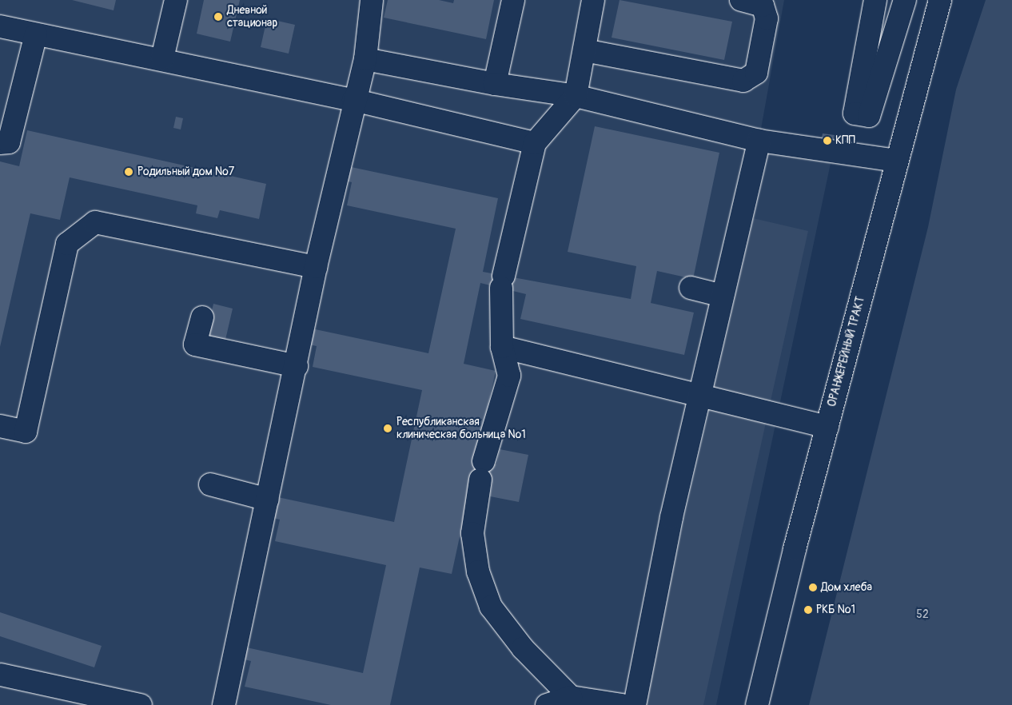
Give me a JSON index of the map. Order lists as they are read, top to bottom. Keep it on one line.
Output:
{"streets":{"street":["ОРАНЖЕРЕЙНЫЙ ТРАКТ"]},"parks":["52"],"places":["Дневной стационар","КПП","Родильный дом №7","Республиканская клиническая больница №1","Дом хлеба","РКБ №1"]}
